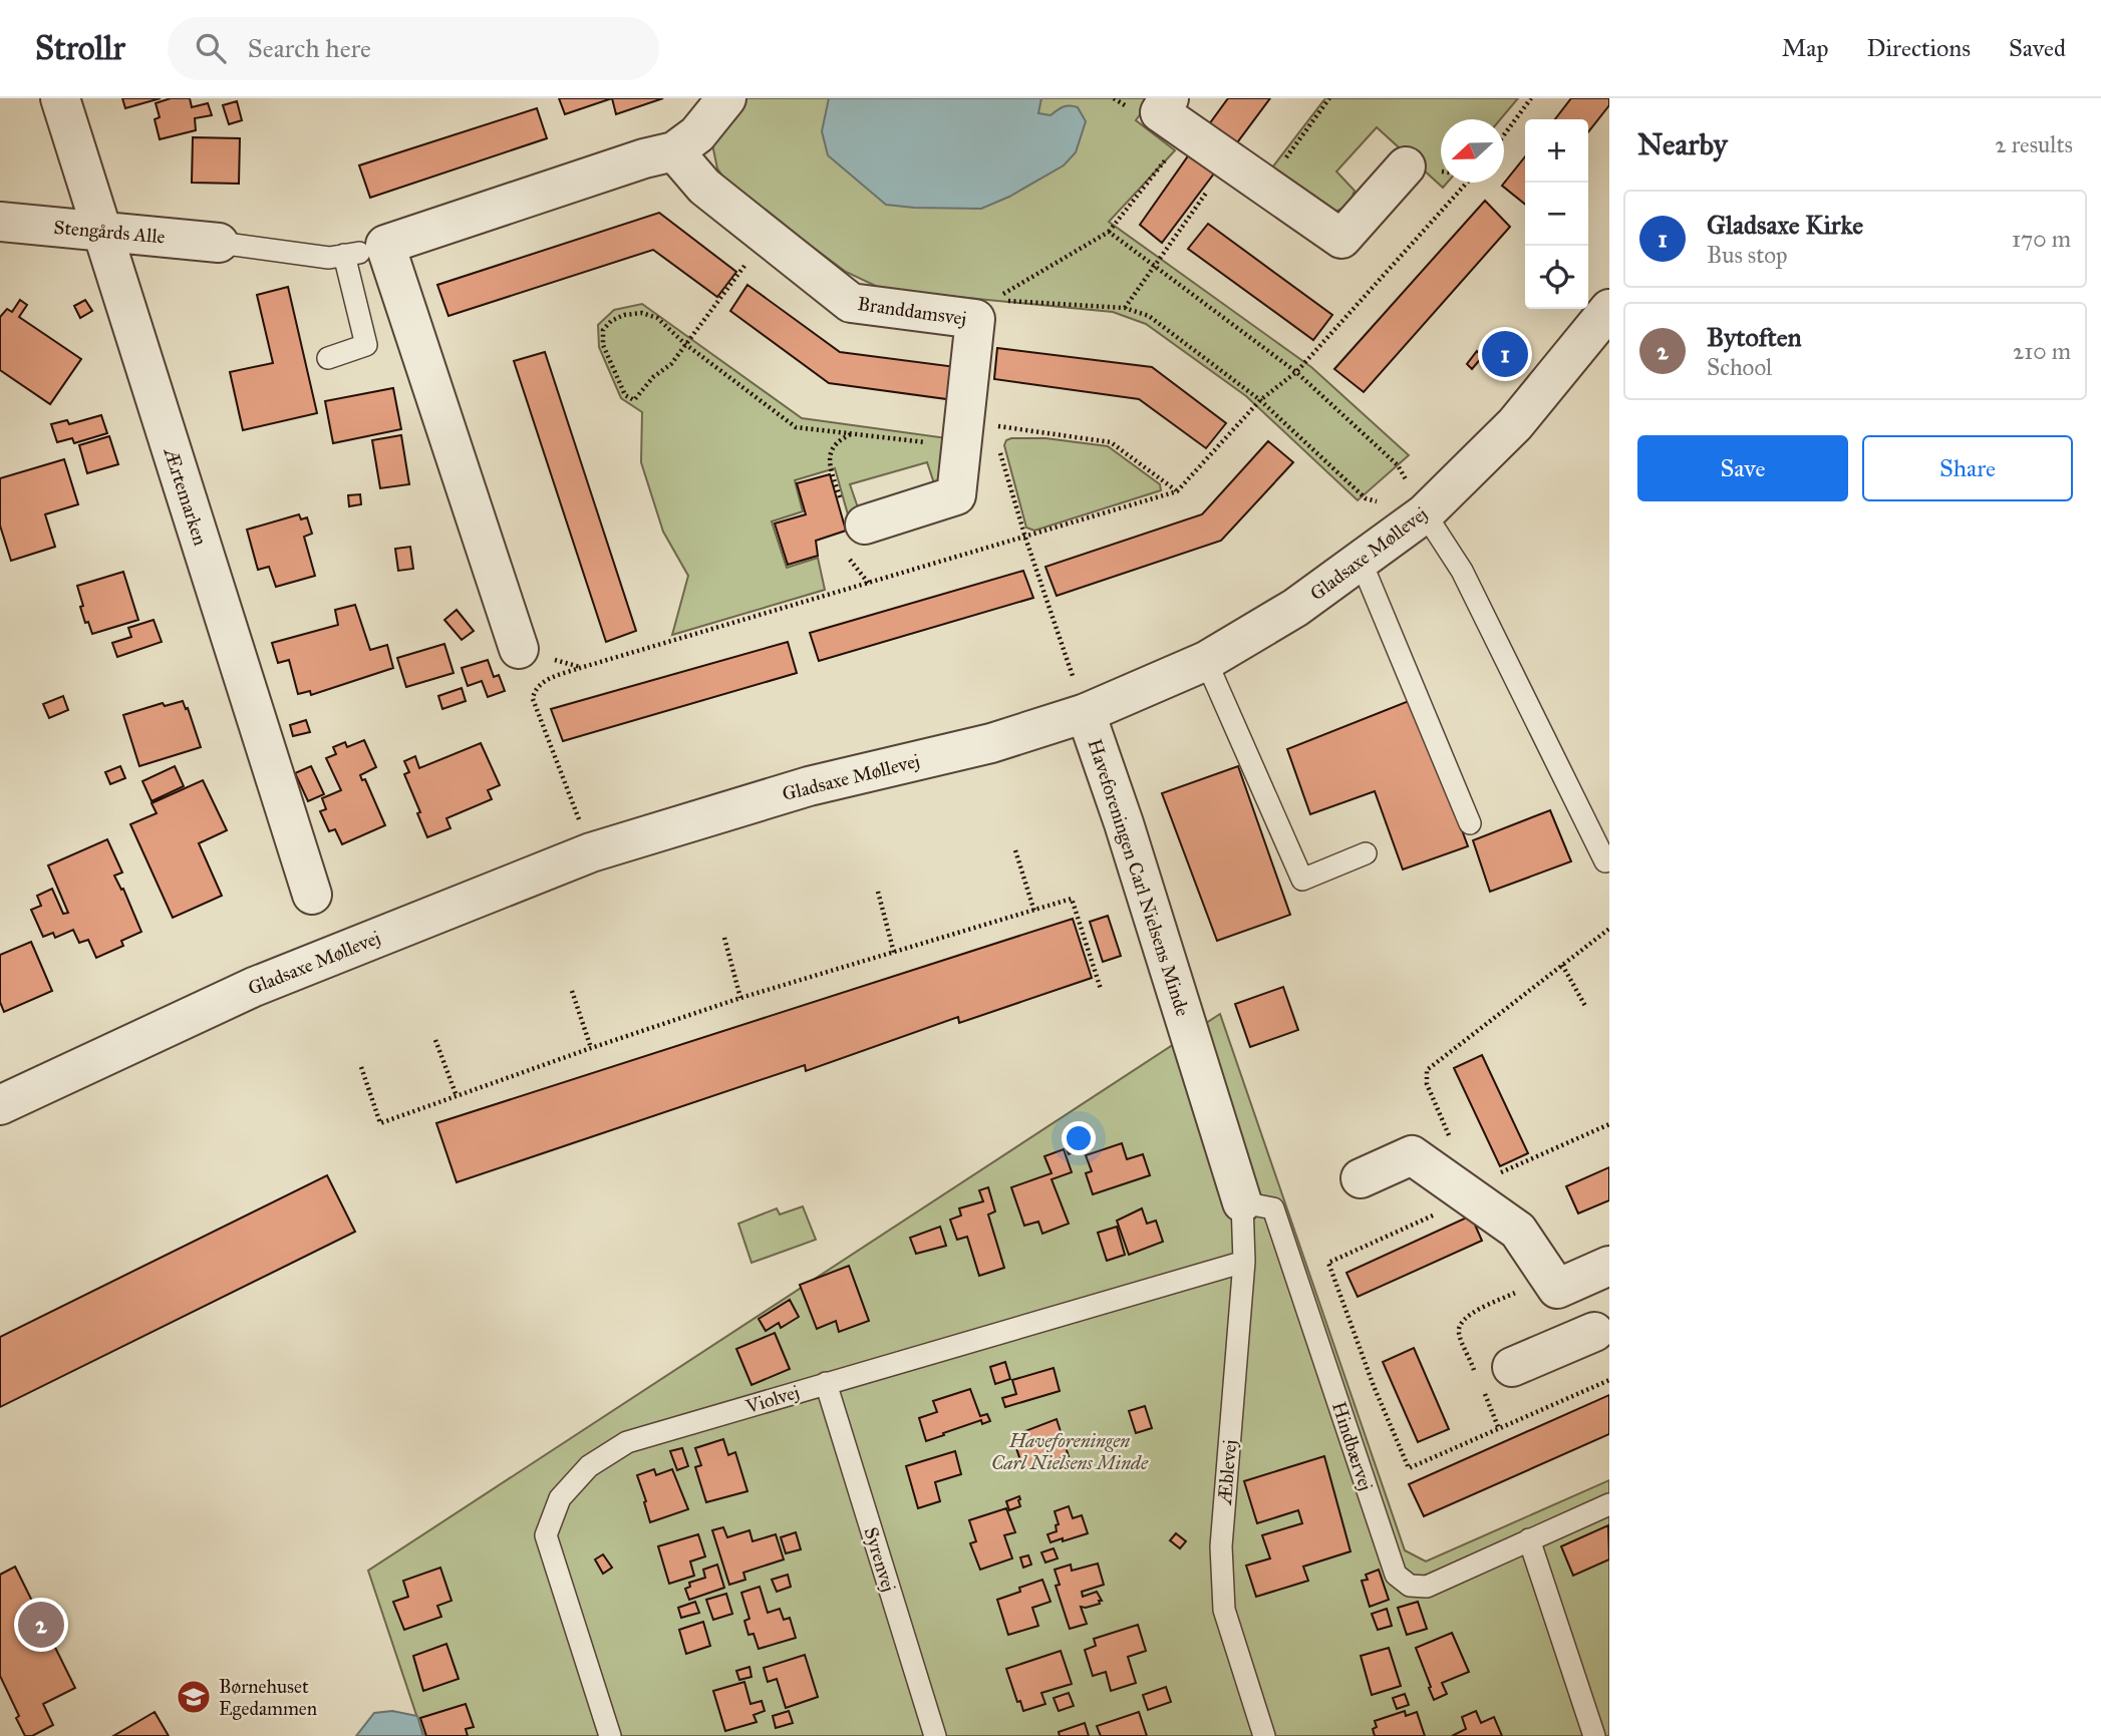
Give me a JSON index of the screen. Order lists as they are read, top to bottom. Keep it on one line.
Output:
{"streets":{"street":["Stengårds Alle","Branddamsvej","Ærtemarken","Gladsaxe Møllevej","Haveforeningen Carl Nielsens Minde"],"lane":["Violvej","Hindbærvej","Æblevej","Syrenvej"]},"crossings":[["Stengårds Alle","Ærtemarken"],["Gladsaxe Møllevej","Haveforeningen Carl Nielsens Minde"],["Haveforeningen Carl Nielsens Minde","Hindbærvej"],["Haveforeningen Carl Nielsens Minde","Æblevej"],["Violvej","Æblevej"],["Violvej","Syrenvej"],["Hindbærvej","Æblevej"]],"parks":["Haveforeningen Carl Nielsens Minde"],"places":{"school or university":["Børnehuset Egedammen"]},"north":"left","page":{"header":"Strollr","search":"Search here","nav":["Map","Directions","Saved"],"heading":["Nearby","2 results"],"map_buttons":["+","−"],"list":[{"mark":"1","name":"Gladsaxe Kirke","note":"Bus stop","value":"170 m"},{"mark":"2","name":"Bytoften","note":"School","value":"210 m"}],"pins":["1","2"],"buttons":["Save","Share"]}}
